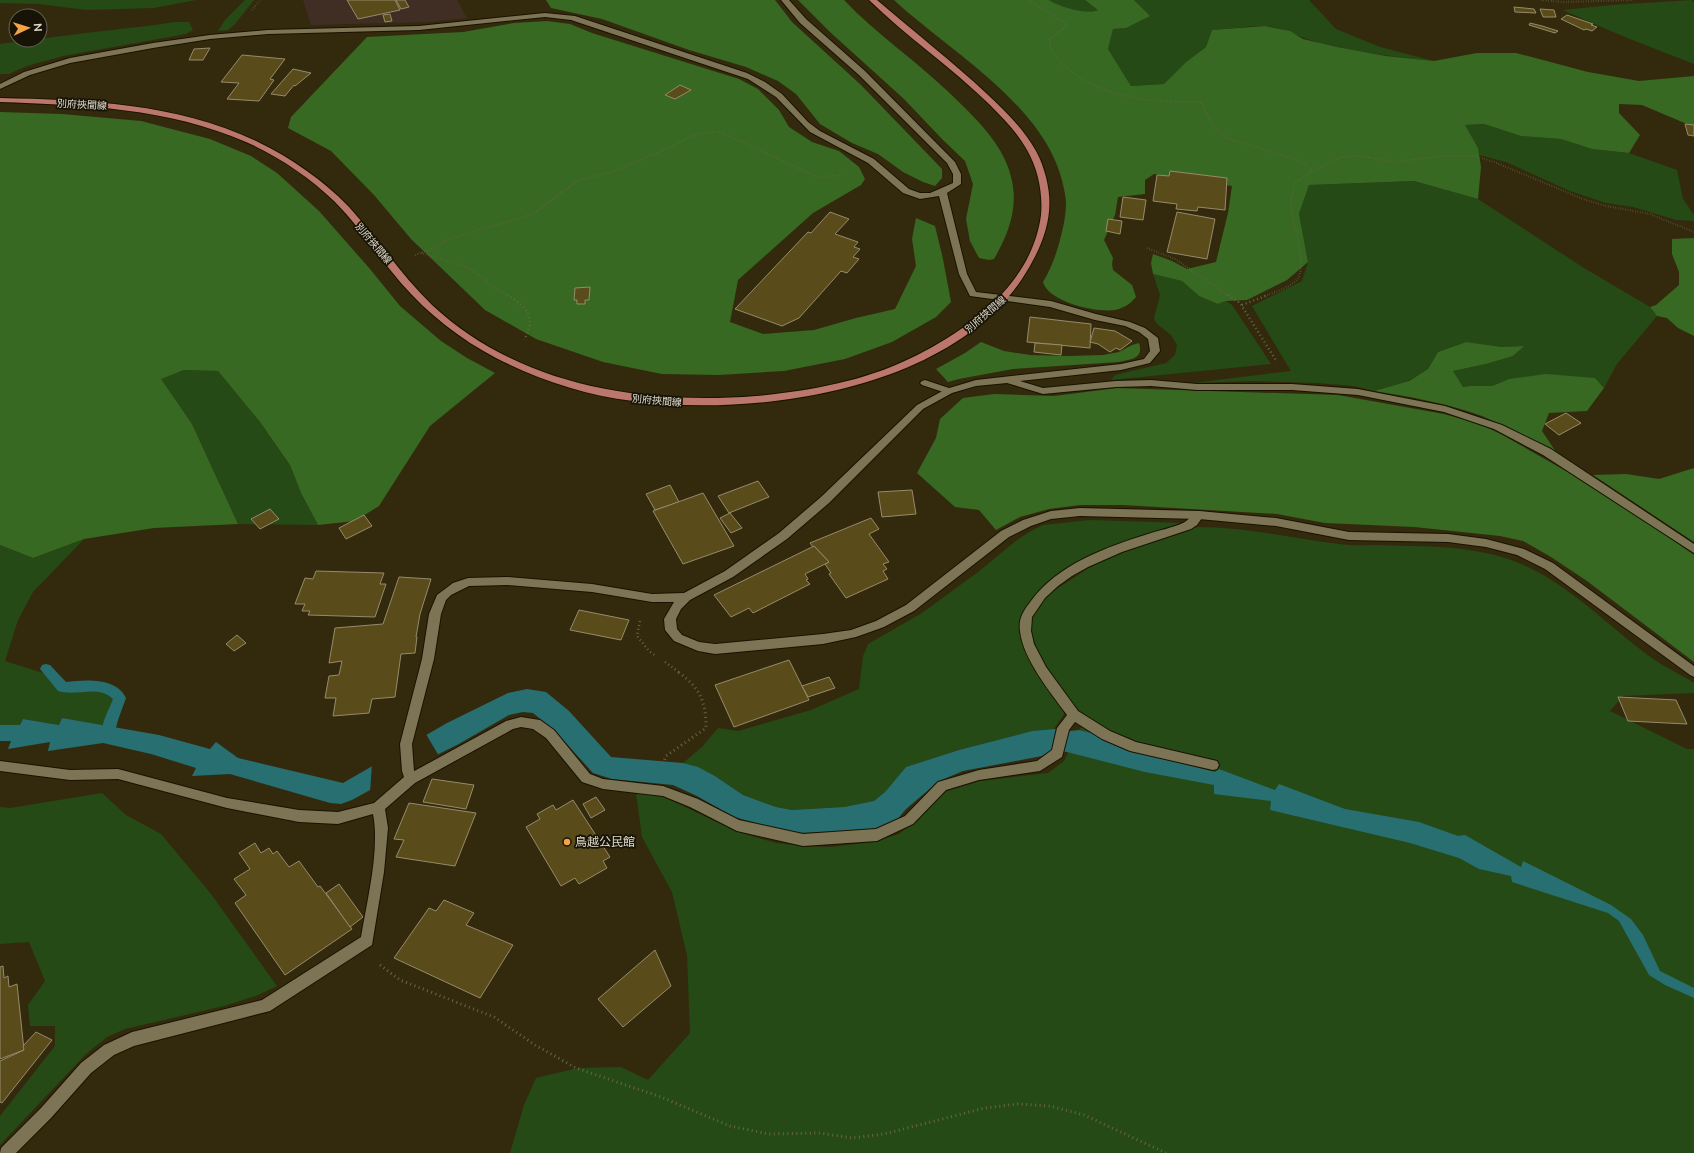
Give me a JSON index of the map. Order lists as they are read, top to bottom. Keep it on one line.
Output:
{"streets":{"main road":["別府挾間線"]},"places":["鳥越公民館"],"north":"right"}
